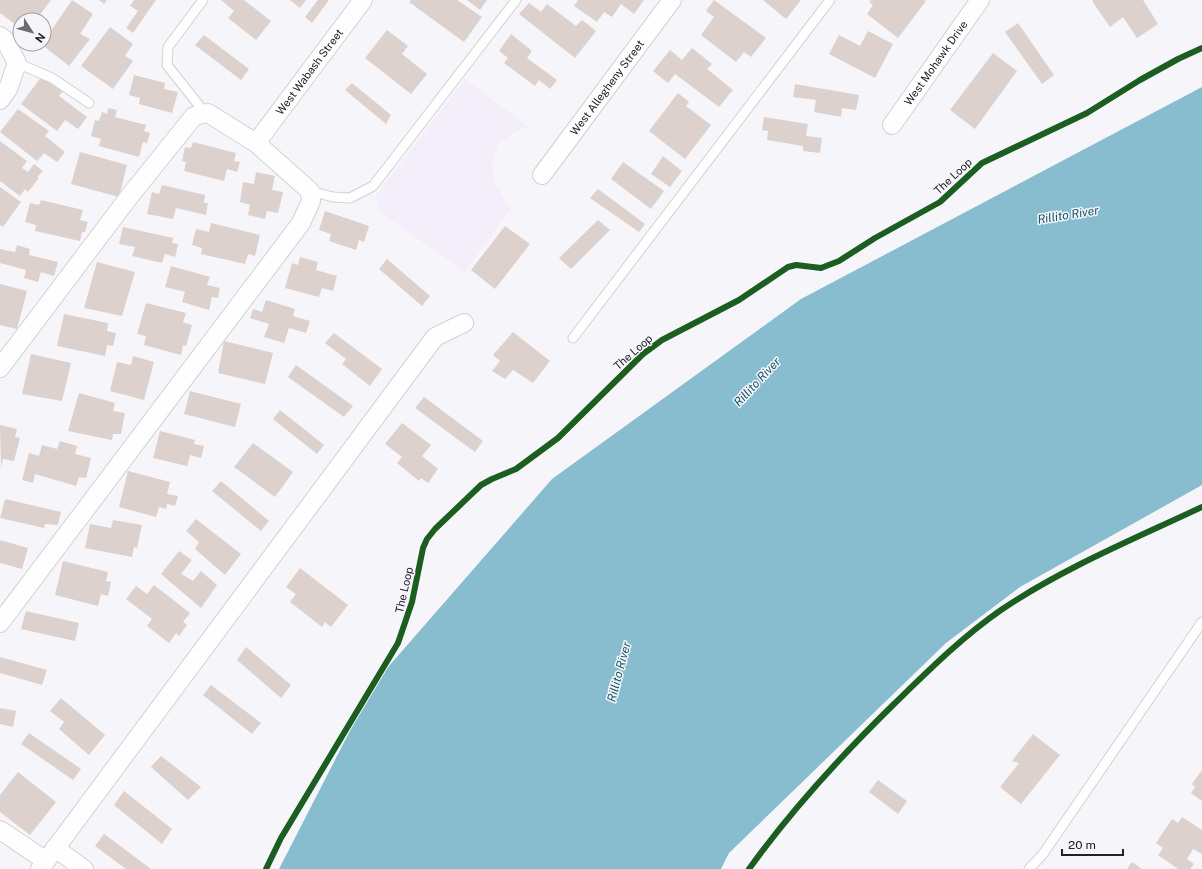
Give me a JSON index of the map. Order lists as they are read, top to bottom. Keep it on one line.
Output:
{"streets":{"street":["West Mohawk Drive","West Wabash Street","West Allegheny Street"],"cycle path":["The Loop"]},"water":["Rillito River"],"scale_bar":"20 m","north":"bottom right"}
